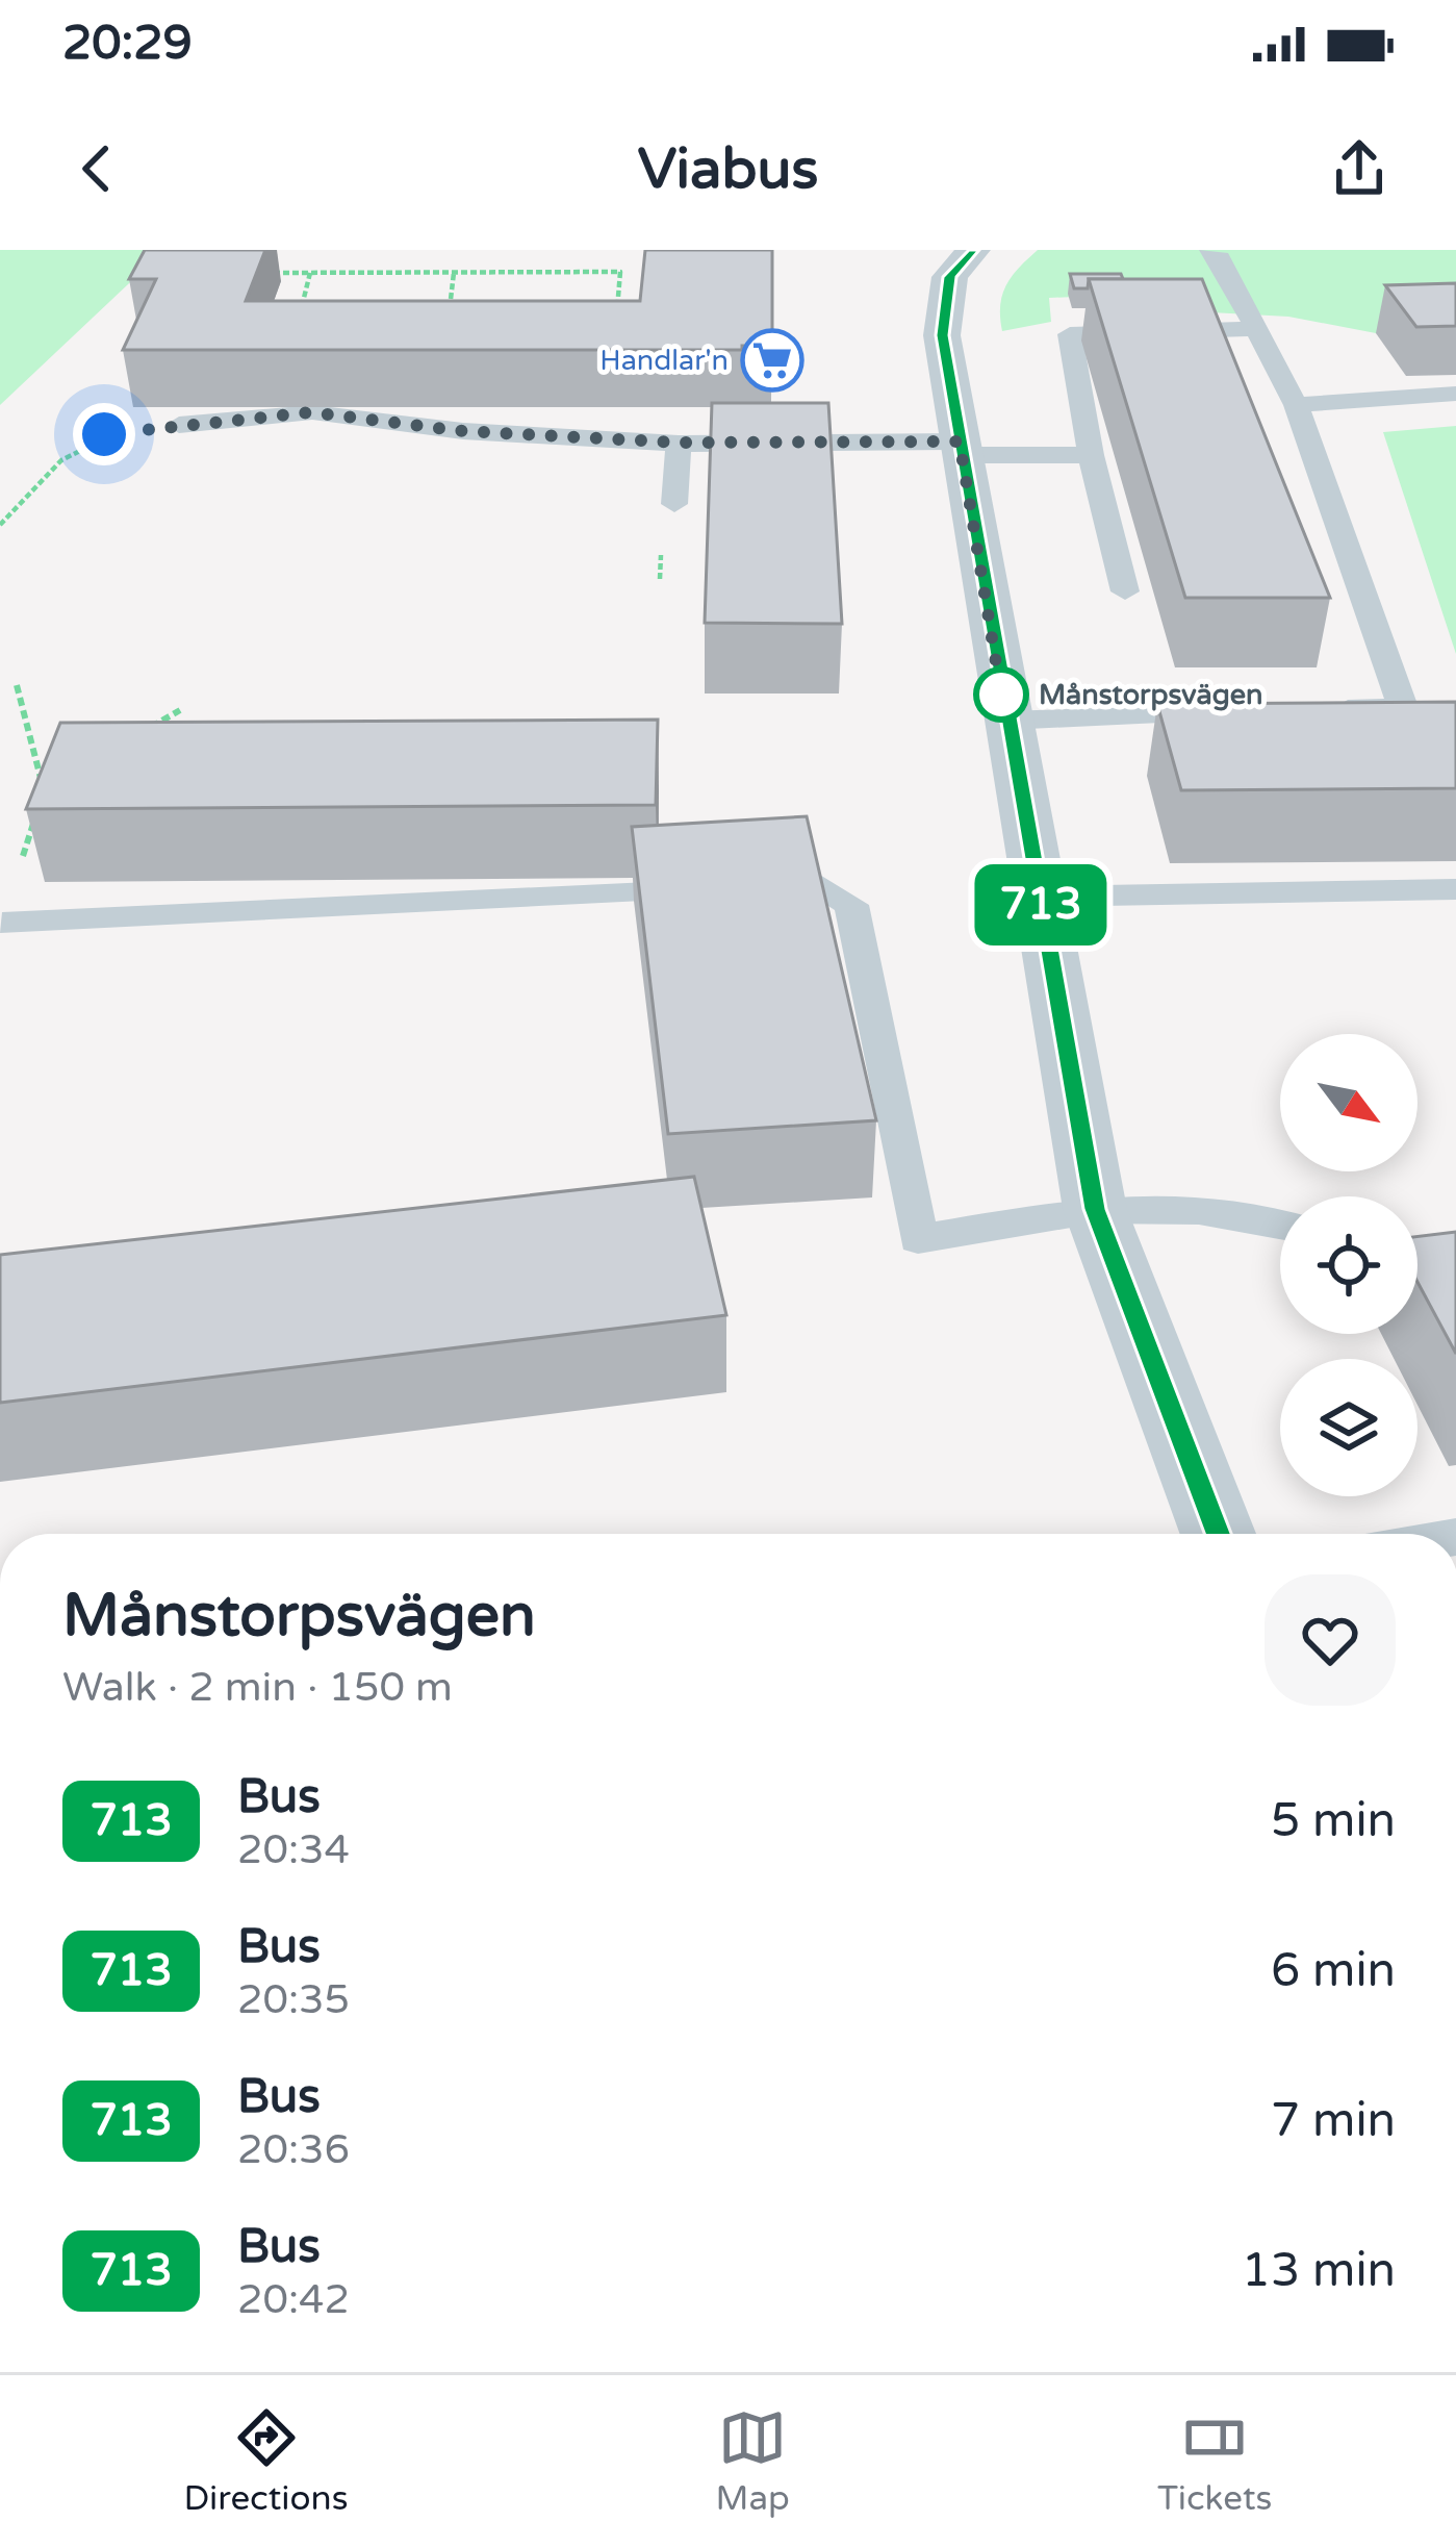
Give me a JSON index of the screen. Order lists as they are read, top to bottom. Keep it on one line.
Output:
{"places":{"supermarket":["Handlar'n"],"other":["Månstorpsvägen"]},"lines":["bus line 713"],"north":"bottom right","page":{"status":"20:29","header":"Viabus","on_map":"713","heading":["Månstorpsvägen","Walk · 2 min · 150 m"],"list":[{"mark":"713","name":"Bus","note":"20:34","value":"5 min"},{"mark":"713","name":"Bus","note":"20:35","value":"6 min"},{"mark":"713","name":"Bus","note":"20:36","value":"7 min"},{"mark":"713","name":"Bus","note":"20:42","value":"13 min"}],"tabs":["Directions","Map","Tickets"]}}
